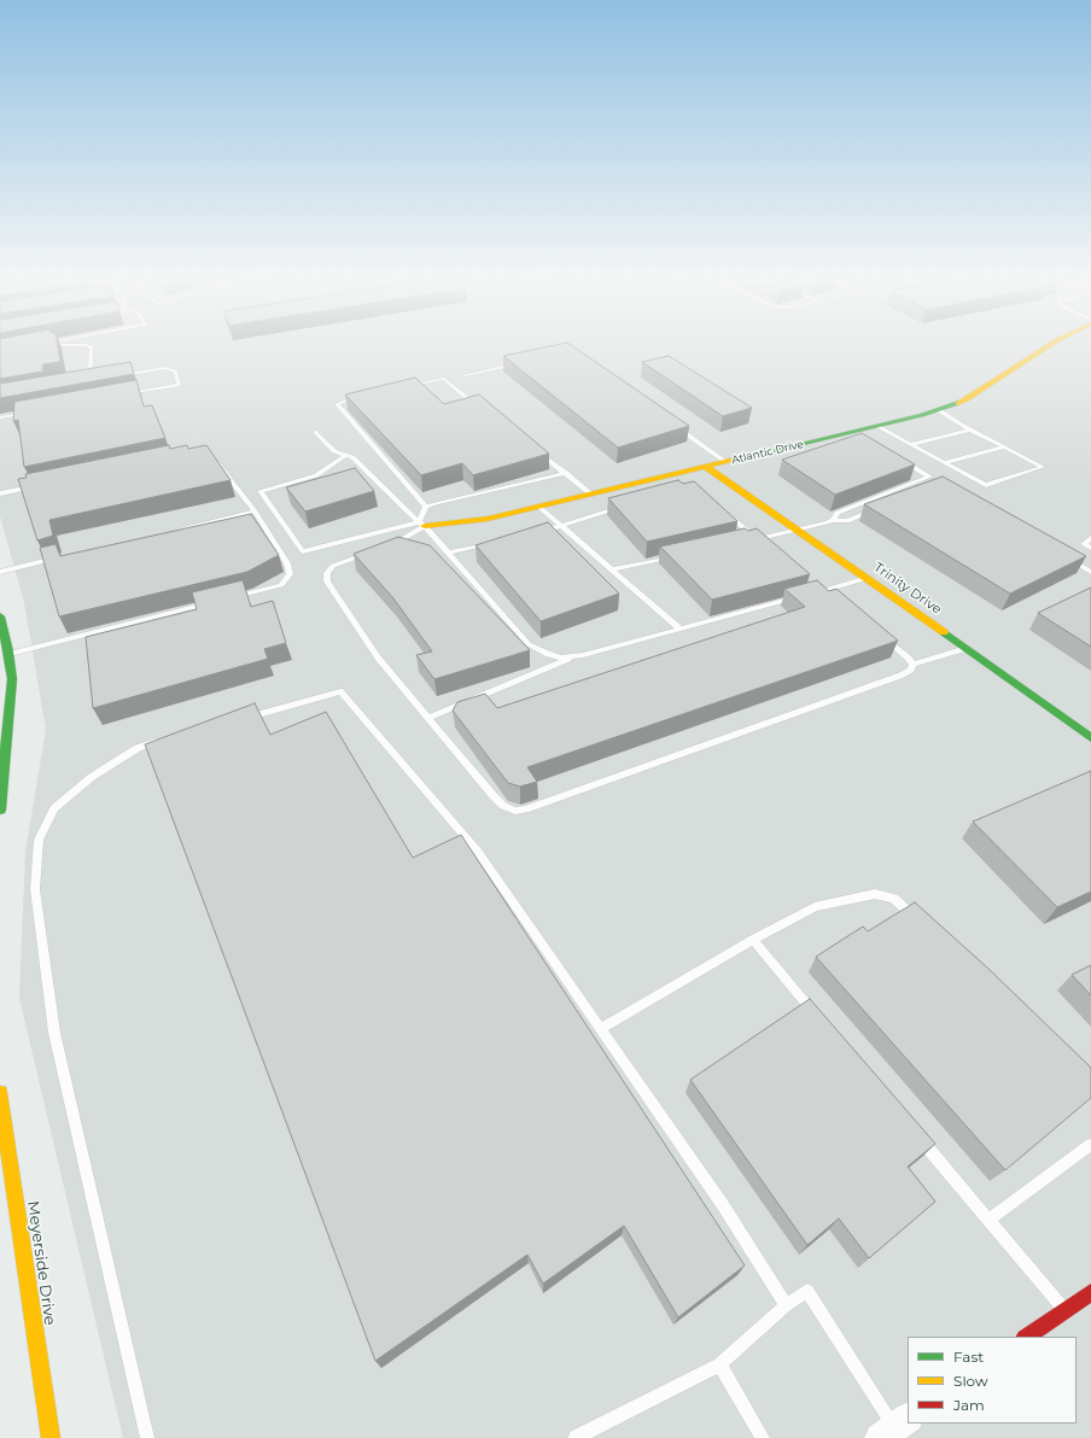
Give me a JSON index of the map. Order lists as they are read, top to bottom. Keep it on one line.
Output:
{"streets":{"street":["Atlantic Drive","Trinity Drive","Meyerside Drive"]},"crossings":[["Atlantic Drive","Trinity Drive"]],"legend":["Fast","Slow","Jam"]}
